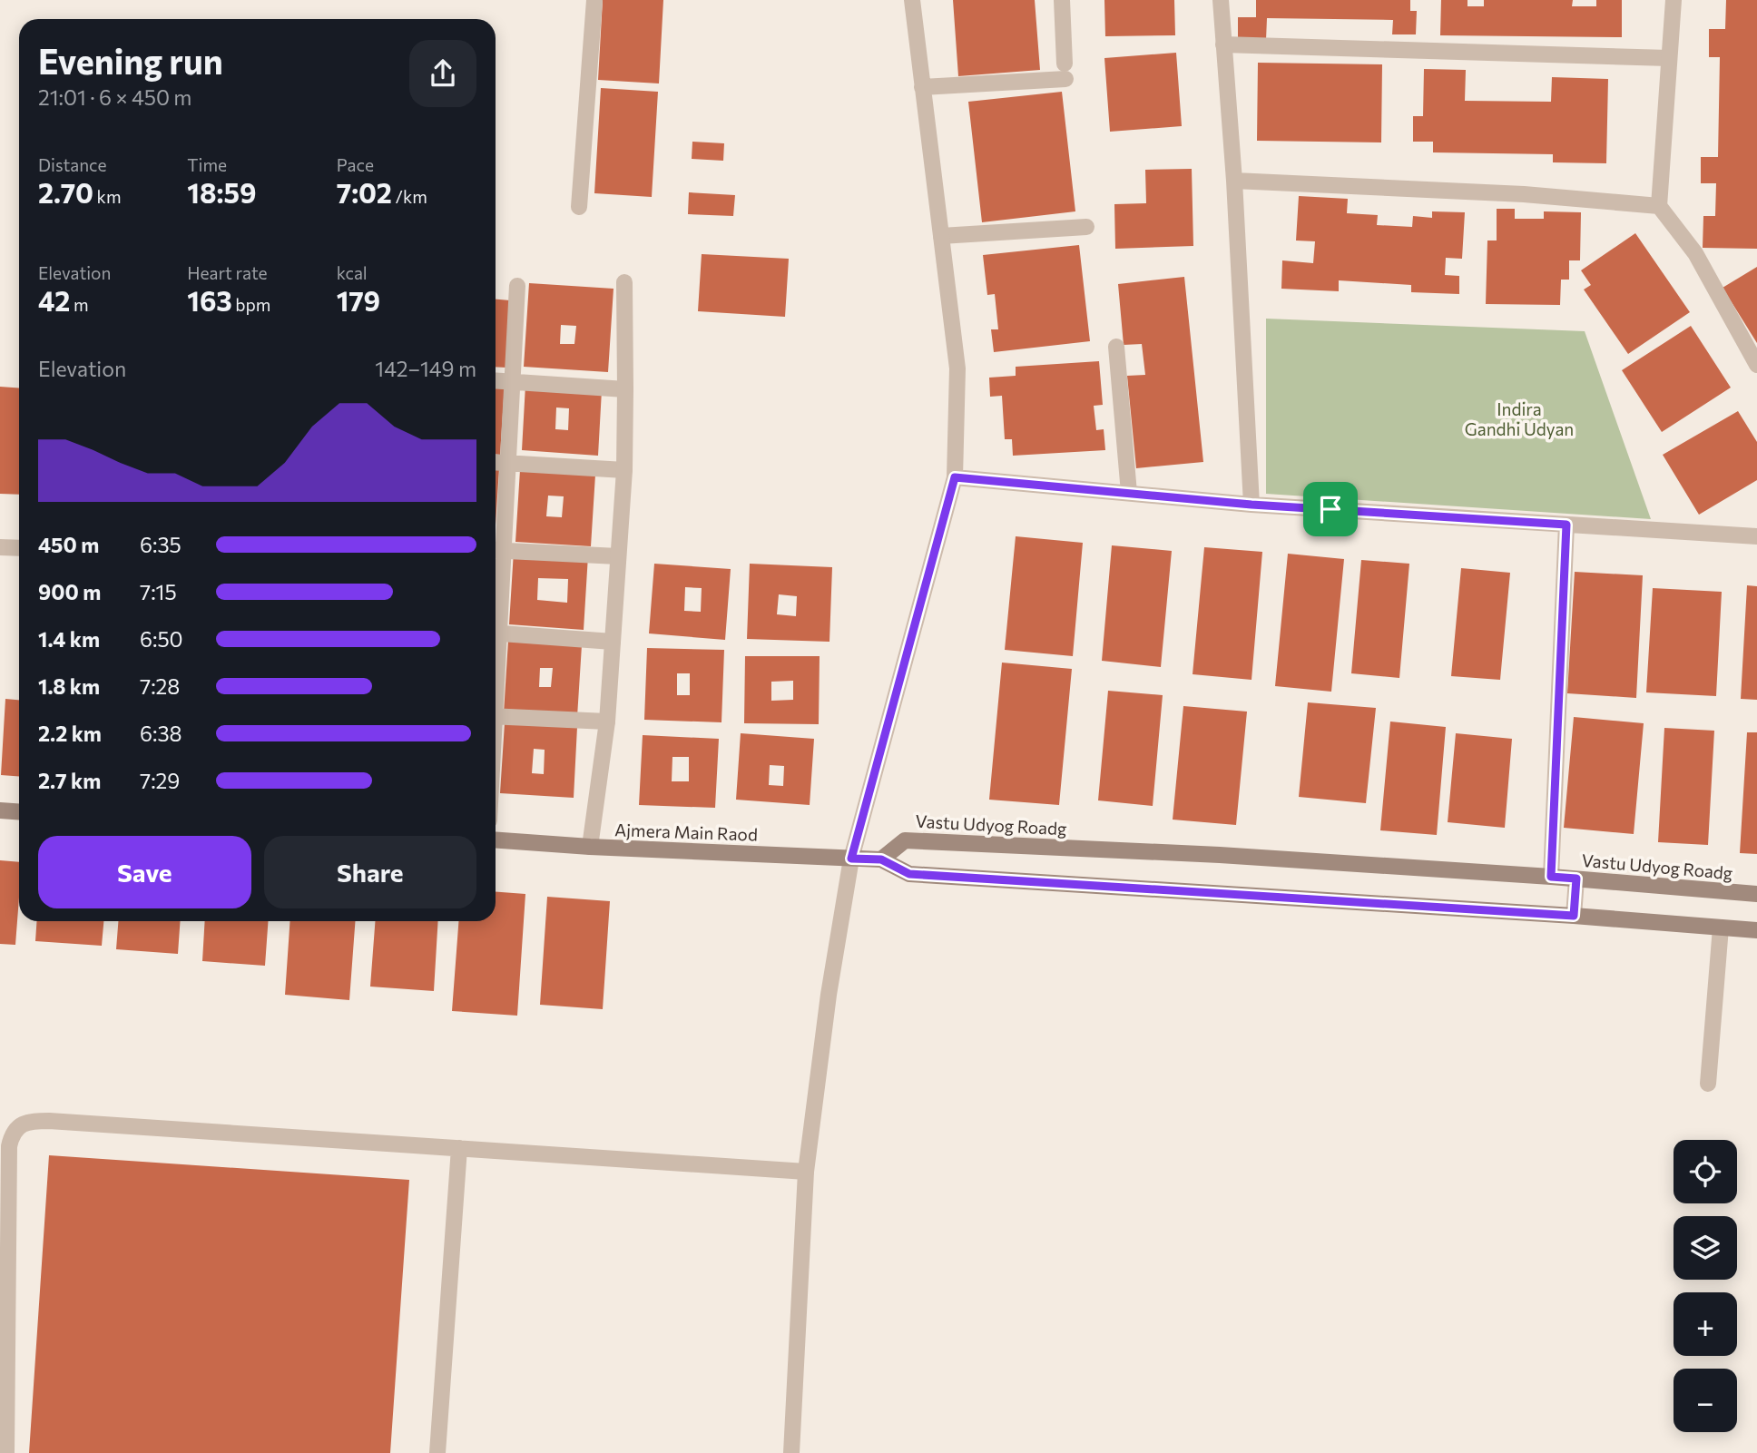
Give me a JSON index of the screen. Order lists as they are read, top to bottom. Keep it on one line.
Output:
{"streets":{"street":["Vastu Udyog Roadg","Ajmera Main Raod"]},"crossings":[["Vastu Udyog Roadg","Ajmera Main Raod"]],"parks":["Indira Gandhi Udyan"],"page":{"heading":["Evening run","21:01 · 6 × 450 m"],"stats":[["Distance","2.70 km"],["Time","18:59"],["Pace","7:02 /km"],["Elevation","42 m"],["Heart rate","163 bpm"],["kcal","179"]],"chart":["Elevation","142–149 m"],"list":[{"name":"450 m","note":"6:35"},{"name":"900 m","note":"7:15"},{"name":"1.4 km","note":"6:50"},{"name":"1.8 km","note":"7:28"},{"name":"2.2 km","note":"6:38"},{"name":"2.7 km","note":"7:29"}],"buttons":["Save","Share"],"map_buttons":["+","−"]}}
